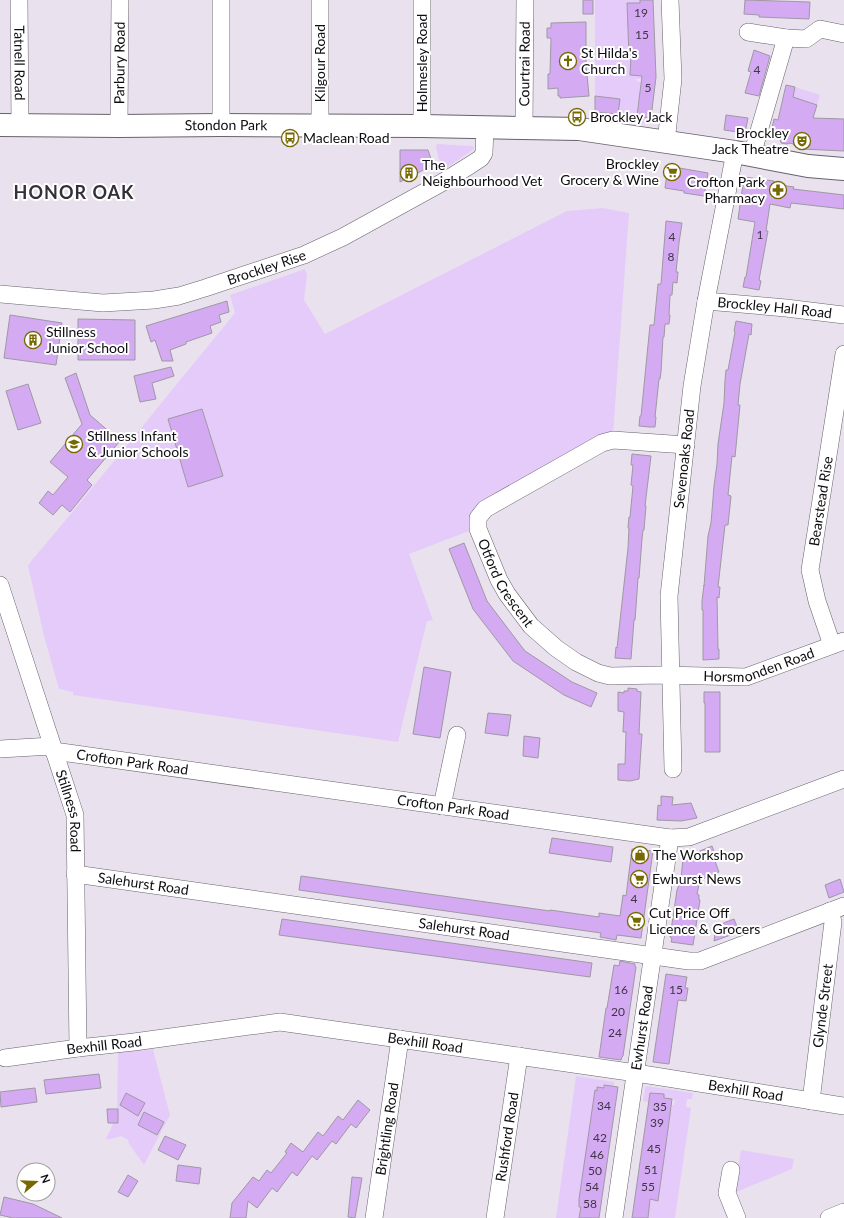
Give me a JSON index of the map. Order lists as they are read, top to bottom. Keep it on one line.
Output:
{"streets":{"main road":["Stondon Park"],"street":["Tatnell Road","Parbury Road","Kilgour Road","Holmesley Road","Courtrai Road","Brockley Rise","Brockley Hall Road","Sevenoaks Road","Bearstead Rise","Otford Crescent","Horsmonden Road","Crofton Park Road","Stillness Road","Salehurst Road","Glynde Street","Ewhurst Road","Bexhill Road","Brightling Road","Rushford Road"]},"crossings":[["Tatnell Road","Stondon Park"],["Parbury Road","Stondon Park"],["Kilgour Road","Stondon Park"],["Holmesley Road","Stondon Park"],["Courtrai Road","Stondon Park"],["Stondon Park","Brockley Rise"],["Stondon Park","Sevenoaks Road"],["Brockley Hall Road","Sevenoaks Road"],["Sevenoaks Road","Otford Crescent"],["Sevenoaks Road","Horsmonden Road"],["Bearstead Rise","Horsmonden Road"],["Otford Crescent","Horsmonden Road"],["Crofton Park Road","Stillness Road"],["Crofton Park Road","Ewhurst Road"],["Stillness Road","Salehurst Road"],["Stillness Road","Bexhill Road"],["Salehurst Road","Glynde Street"],["Salehurst Road","Ewhurst Road"],["Glynde Street","Bexhill Road"],["Ewhurst Road","Bexhill Road"],["Bexhill Road","Brightling Road"],["Bexhill Road","Rushford Road"]],"districts":["HONOR OAK"],"places":{"church":["St Hilda's Church"],"bus stop":["Brockley Jack","Maclean Road"],"theatre":["Brockley Jack Theatre"],"supermarket":["Brockley Grocery & Wine","Ewhurst News","Cut Price Off Licence & Grocers"],"building":["The Neighbourhood Vet","Stillness Junior School"],"pharmacy":["Crofton Park Pharmacy"],"school or university":["Stillness Infant & Junior Schools"],"shop":["The Workshop"]},"house_numbers":["19","15","4","5","1","4","8","4","16","15","20","24","34","35","39","42","45","46","51","50","54","55","58"],"north":"right"}
